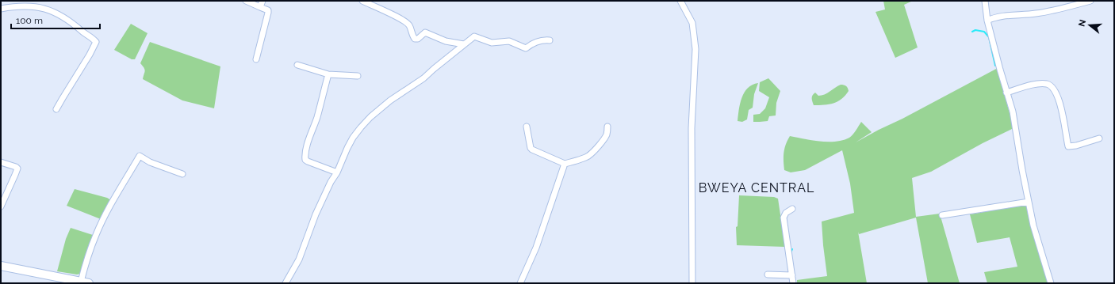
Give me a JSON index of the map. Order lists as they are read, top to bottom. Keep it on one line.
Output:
{"districts":["BWEYA CENTRAL"],"scale_bar":"100 m","north":"left"}
